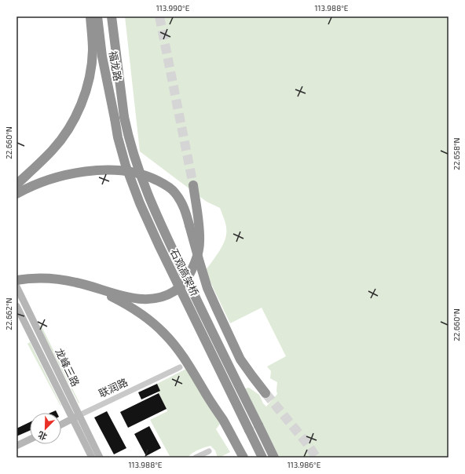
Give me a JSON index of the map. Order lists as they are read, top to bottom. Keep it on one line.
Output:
{"streets":{"highway":["福龙路","石观高架桥"],"main road":["龙峰三路","联润路"]},"crossings":[["福龙路","石观高架桥"],["龙峰三路","联润路"]],"north":"bottom left","coordinates":["113.990°E","113.988°E","22.660°N","22.658°N","22.662°N","113.986°E"]}
